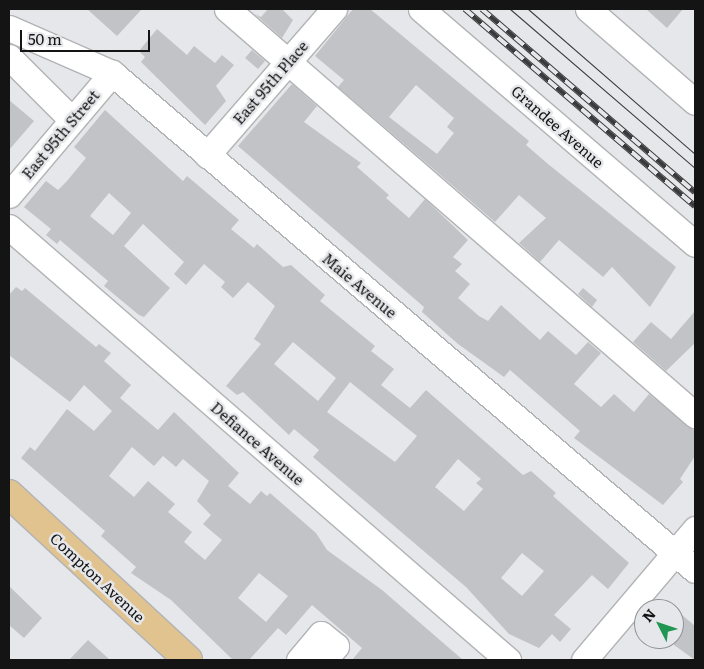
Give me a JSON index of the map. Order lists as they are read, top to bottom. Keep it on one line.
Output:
{"streets":{"main road":["Compton Avenue"],"street":["East 95th Place","Grandee Avenue","East 95th Street","Maie Avenue","Defiance Avenue"]},"crossings":[["East 95th Place","Maie Avenue"],["East 95th Street","Maie Avenue"]],"scale_bar":"50 m","north":"top left"}
